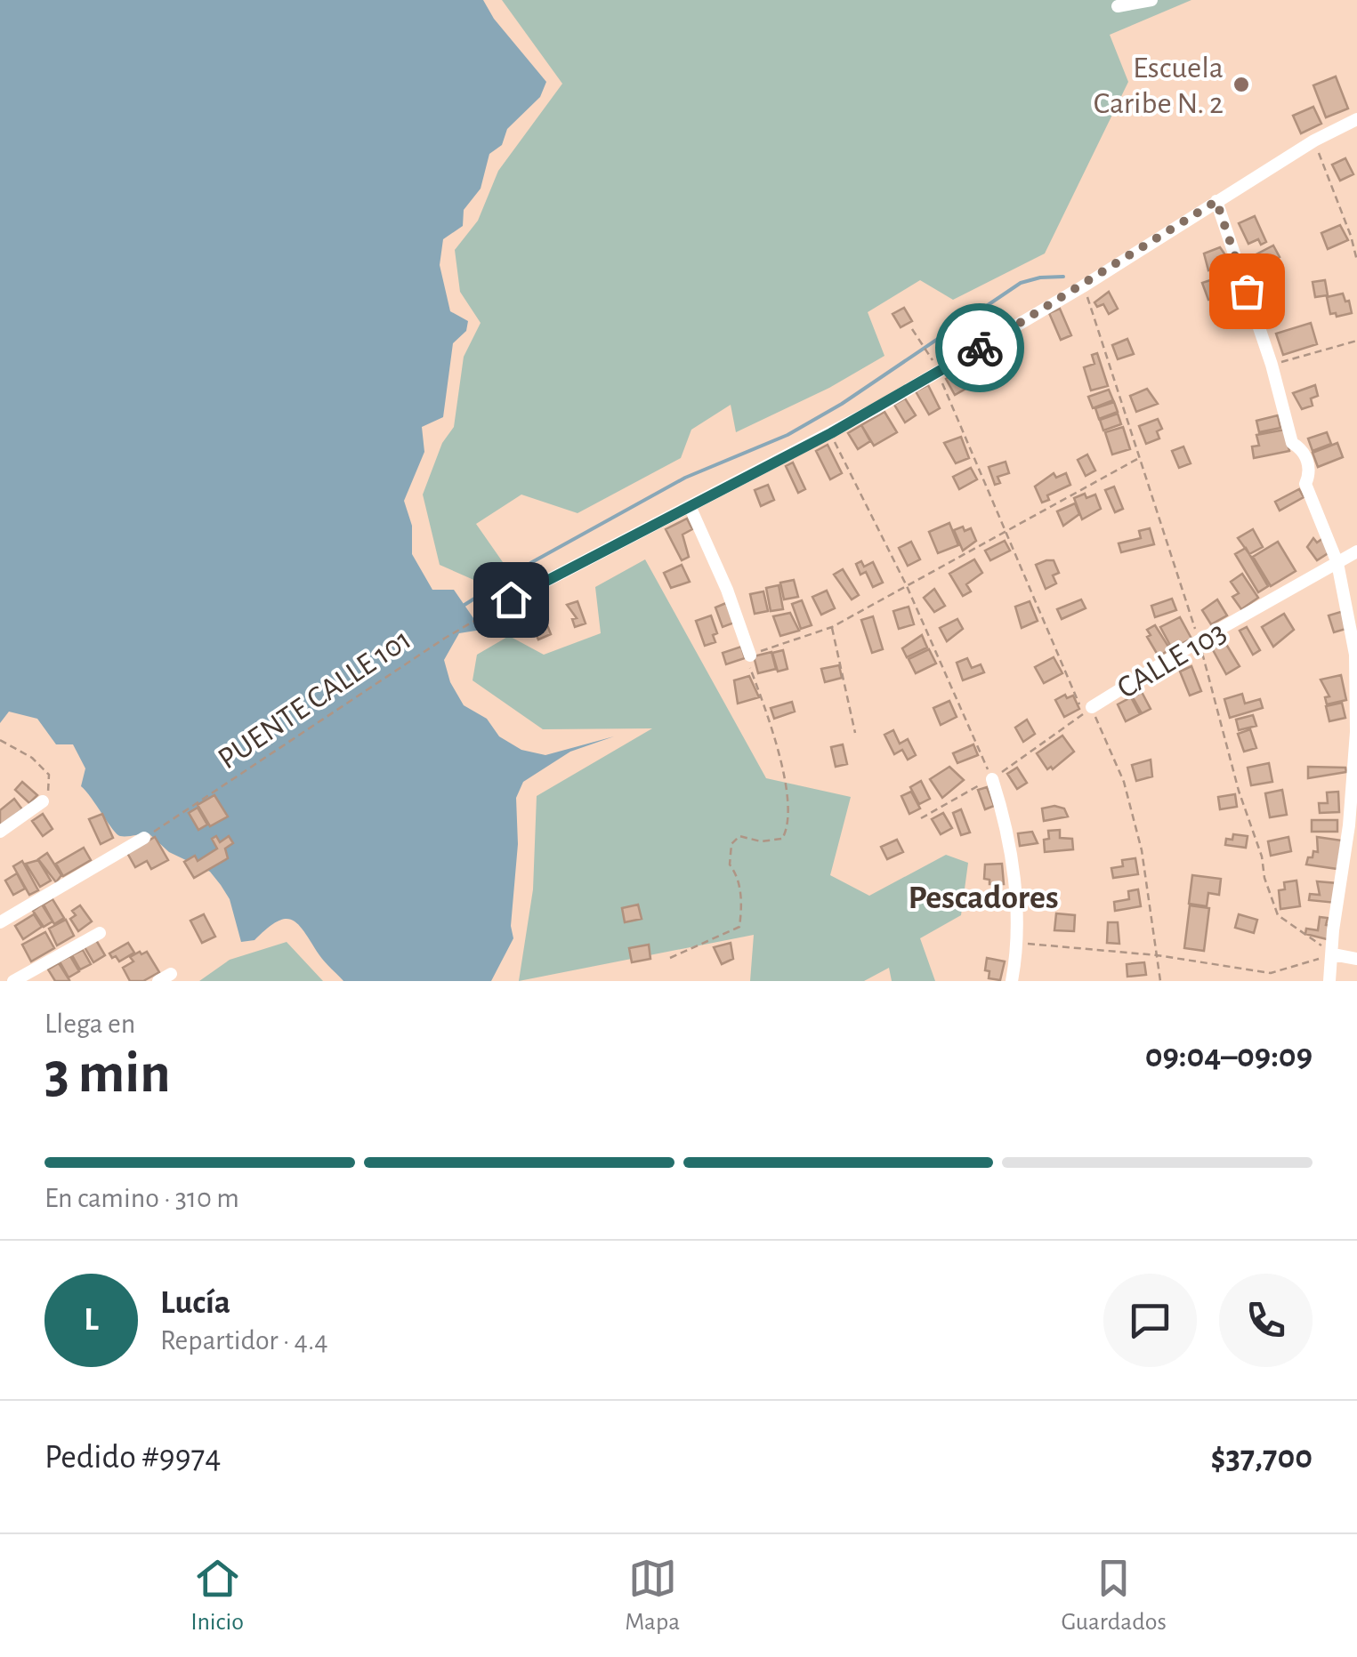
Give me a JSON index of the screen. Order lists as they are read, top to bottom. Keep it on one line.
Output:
{"streets":{"street":["CALLE 103"],"path":["PUENTE CALLE 101"]},"districts":["Pescadores"],"places":["Escuela Caribe N. 2"],"page":{"heading":["3 min","Llega en","09:04–09:09"],"panel":["Lucía","Repartidor · 4.4","Pedido #9974","$37,700"],"bar":"En camino · 310 m","round":"L","tabs":["Inicio","Mapa","Guardados"]}}
